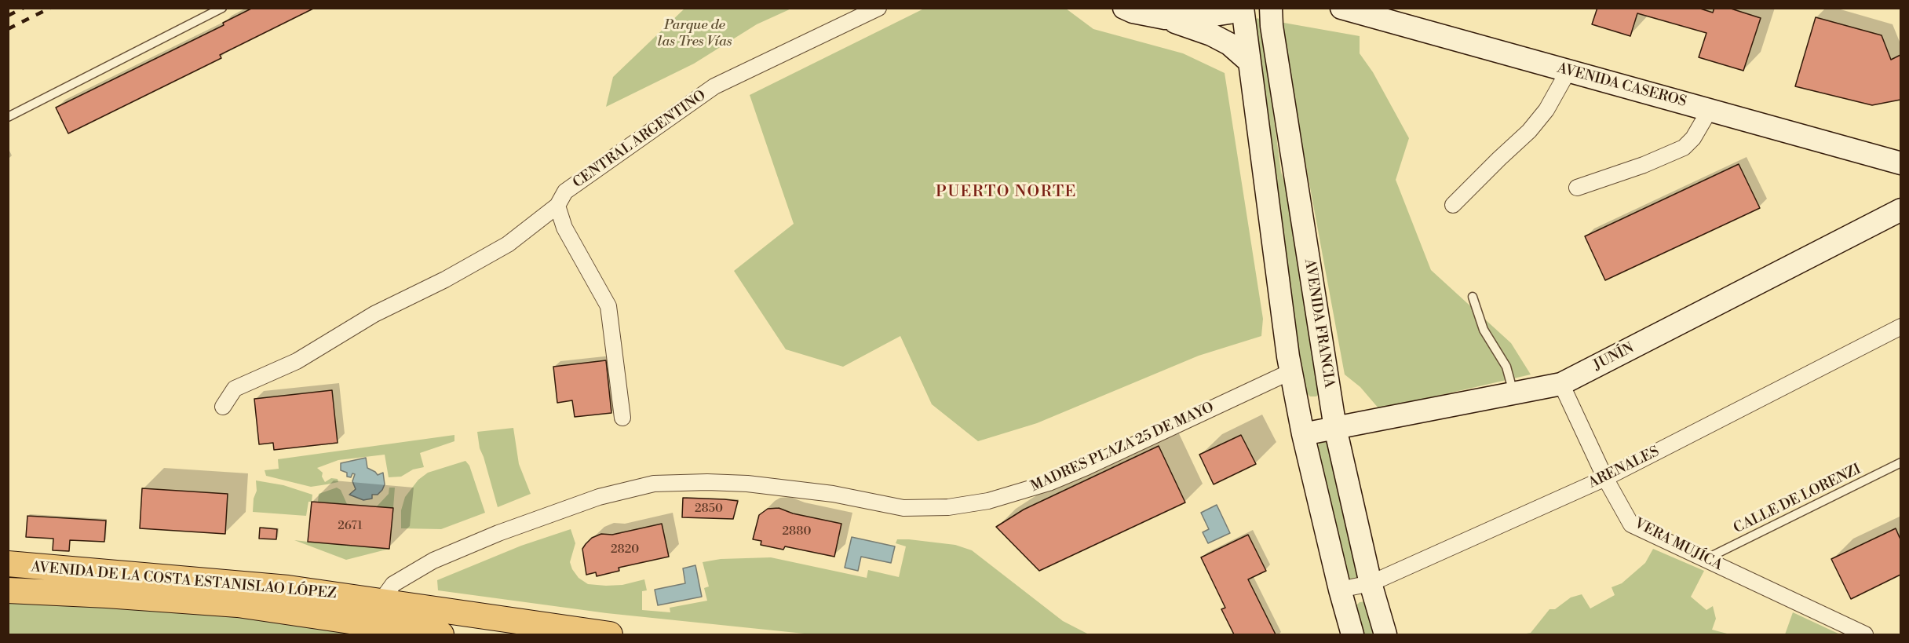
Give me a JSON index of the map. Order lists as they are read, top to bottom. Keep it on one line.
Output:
{"streets":{"main road":["AVENIDA CASEROS","AVENIDA FRANCIA","JUNÍN","AVENIDA DE LA COSTA ESTANISLAO LÓPEZ"],"street":["CENTRAL ARGENTINO","MADRES PLAZA 25 DE MAYO","ARENALES","VERA MUJÍCA"],"lane":["CALLE DE LORENZI"]},"crossings":[["AVENIDA FRANCIA","JUNÍN"],["AVENIDA FRANCIA","ARENALES"],["JUNÍN","VERA MUJÍCA"],["MADRES PLAZA 25 DE MAYO","AVENIDA DE LA COSTA ESTANISLAO LÓPEZ"],["ARENALES","VERA MUJÍCA"],["CALLE DE LORENZI","VERA MUJÍCA"]],"districts":["PUERTO NORTE"],"parks":["Parque de las Tres Vías"],"house_numbers":["2850","2671","2880","2820"]}
